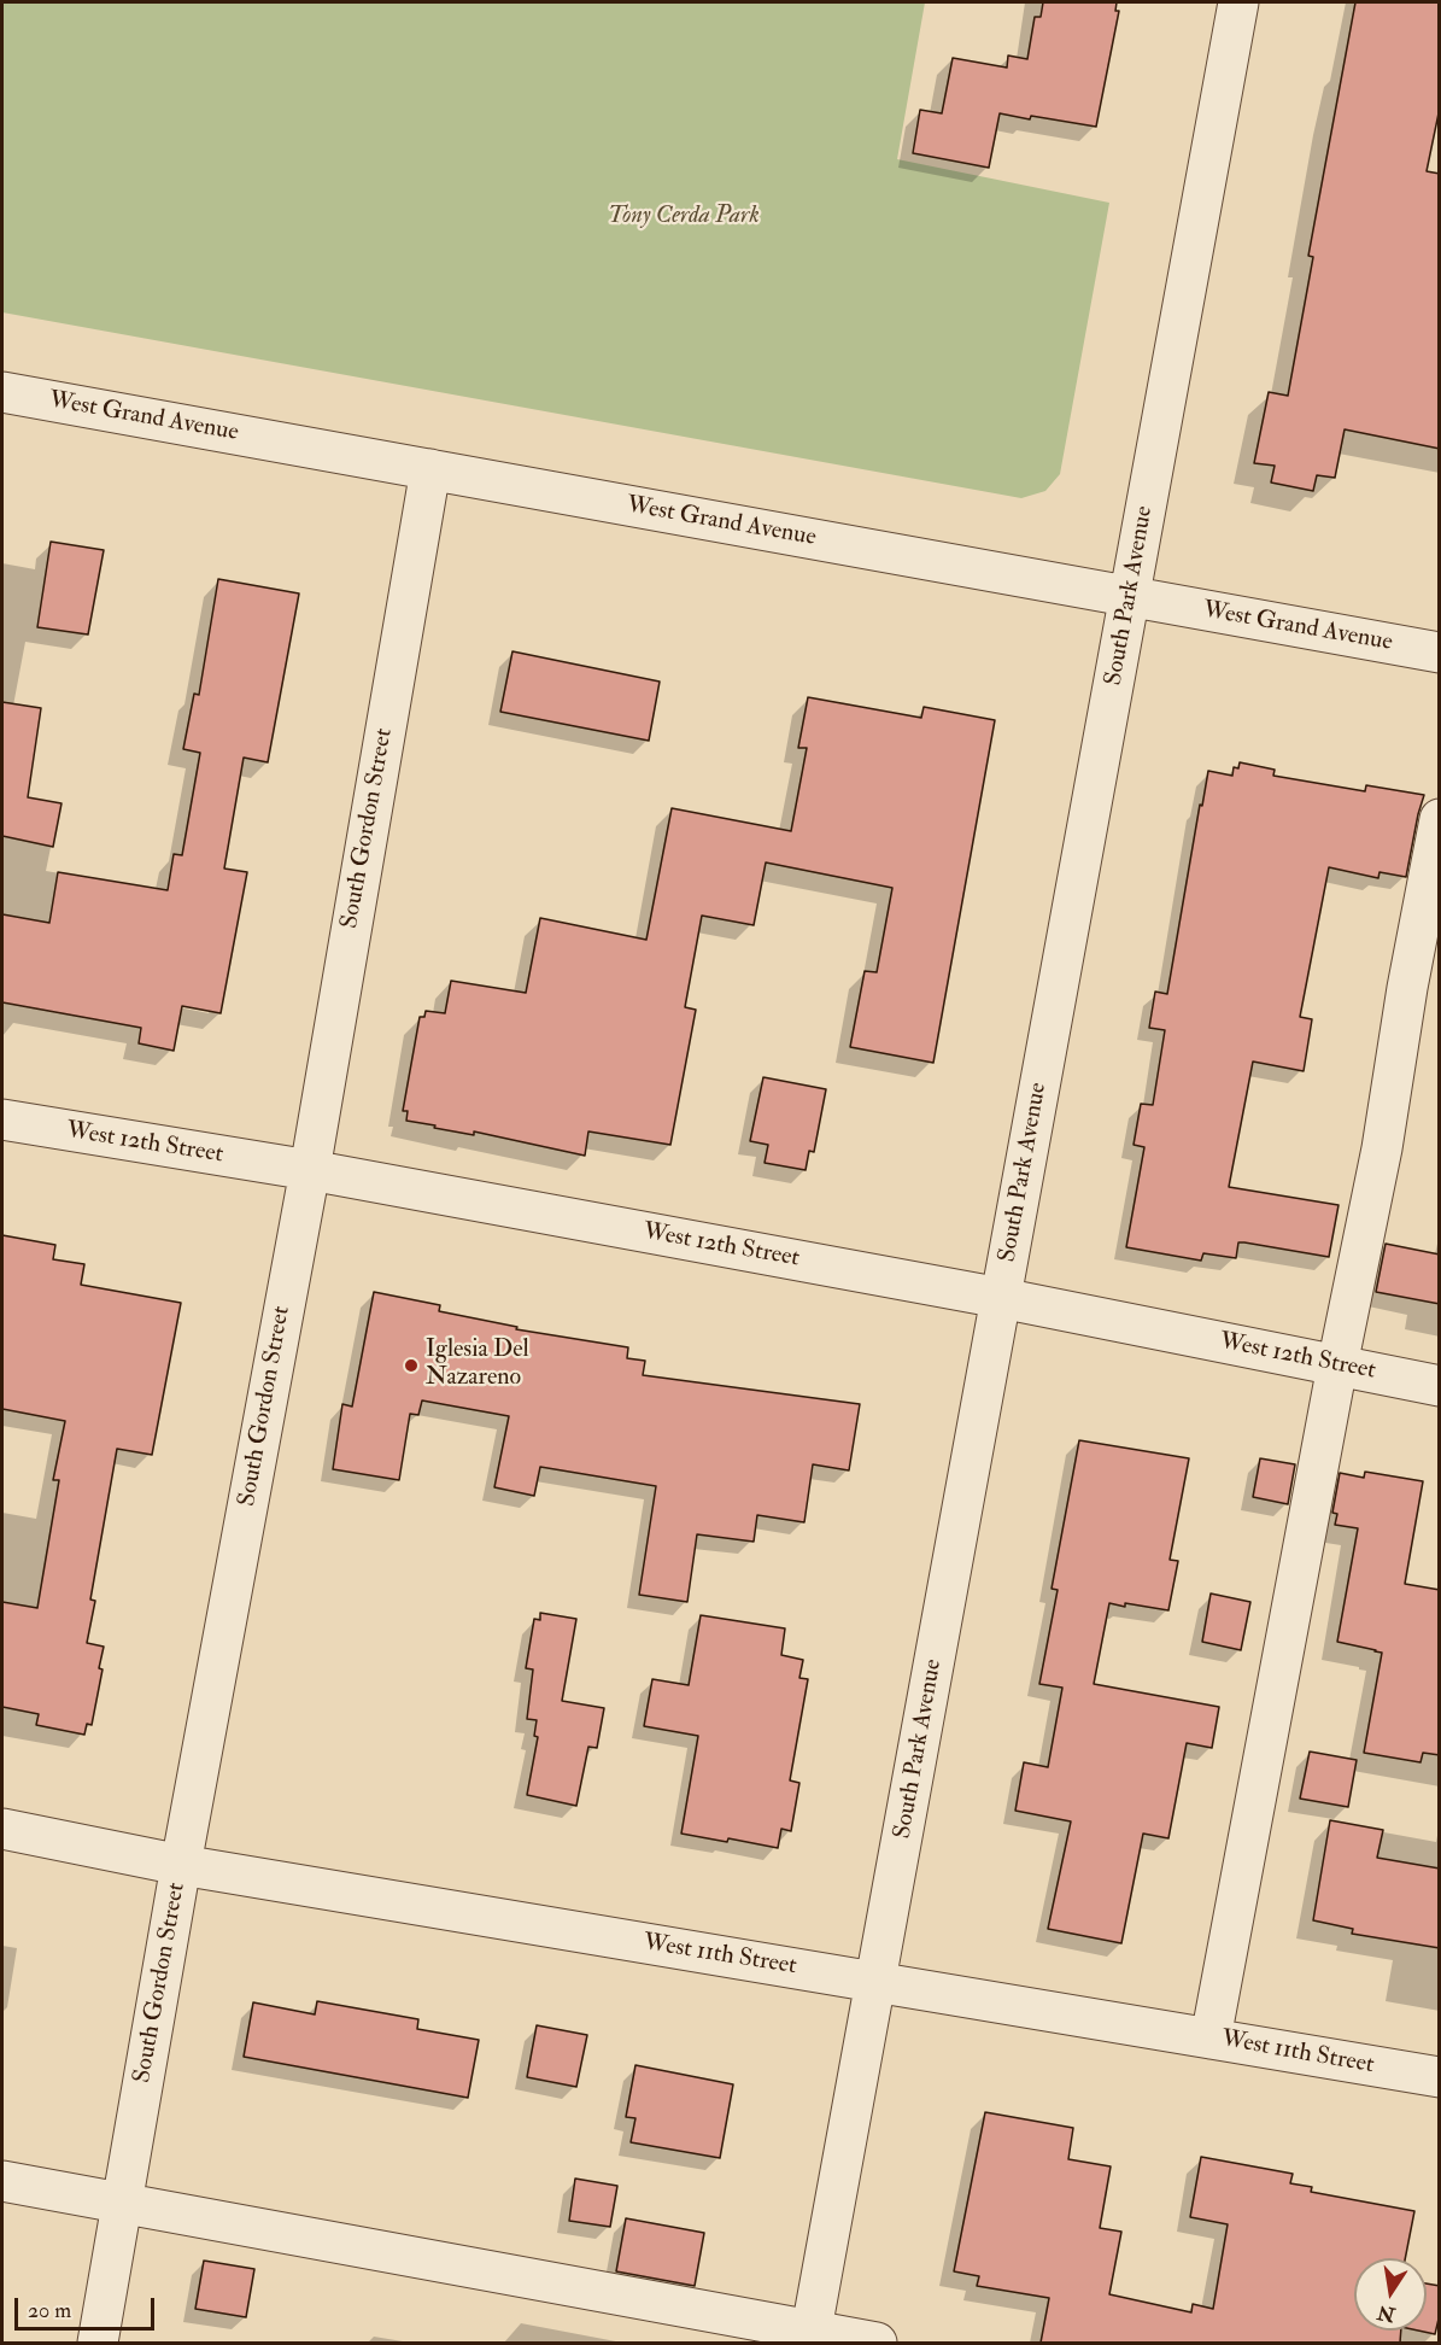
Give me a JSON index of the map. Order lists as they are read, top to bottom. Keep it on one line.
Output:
{"streets":{"street":["West Grand Avenue","South Park Avenue","South Gordon Street","West 12th Street","West 11th Street"]},"crossings":[["West Grand Avenue","South Park Avenue"],["West Grand Avenue","South Gordon Street"],["South Park Avenue","West 12th Street"],["South Park Avenue","West 11th Street"],["South Gordon Street","West 12th Street"],["South Gordon Street","West 11th Street"]],"parks":["Tony Cerda Park"],"places":["Iglesia Del Nazareno"],"scale_bar":"20 m","north":"bottom"}
